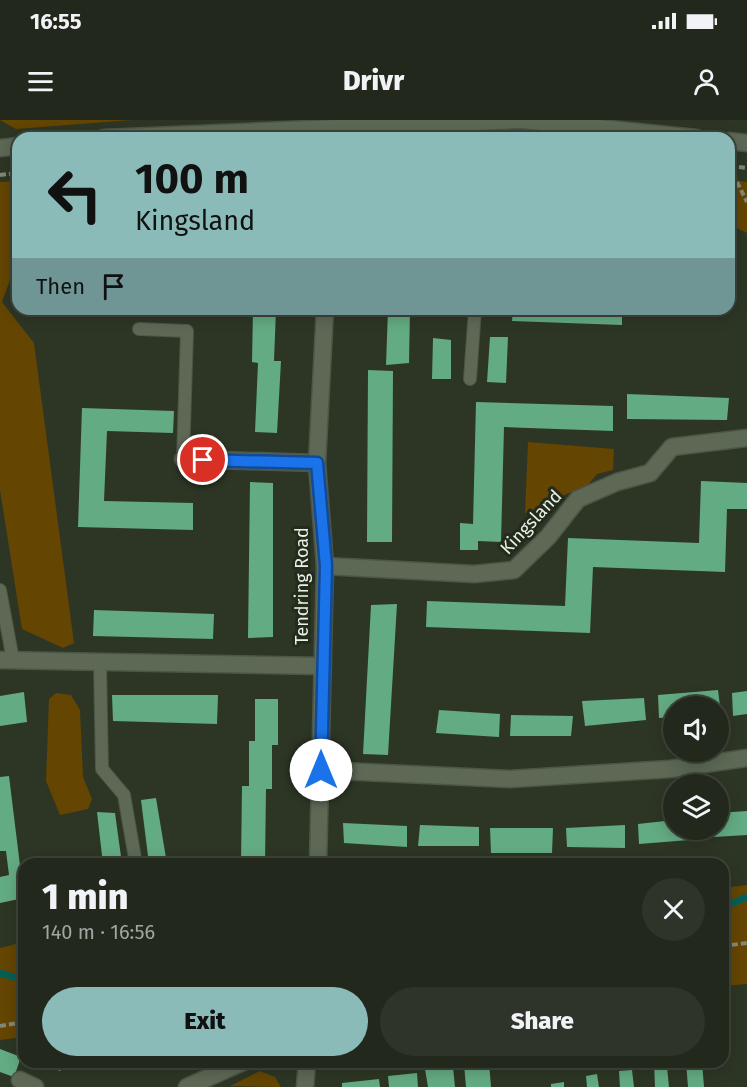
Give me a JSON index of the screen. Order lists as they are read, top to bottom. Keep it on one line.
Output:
{"streets":{"street":["Kingsland","Tendring Road"]},"crossings":[["Kingsland","Tendring Road"]],"page":{"status":"16:55","header":"Drivr","turn":["100 m","Kingsland"],"then":"Then","heading":["1 min","140 m · 16:56"],"buttons":["Exit","Share"]}}
